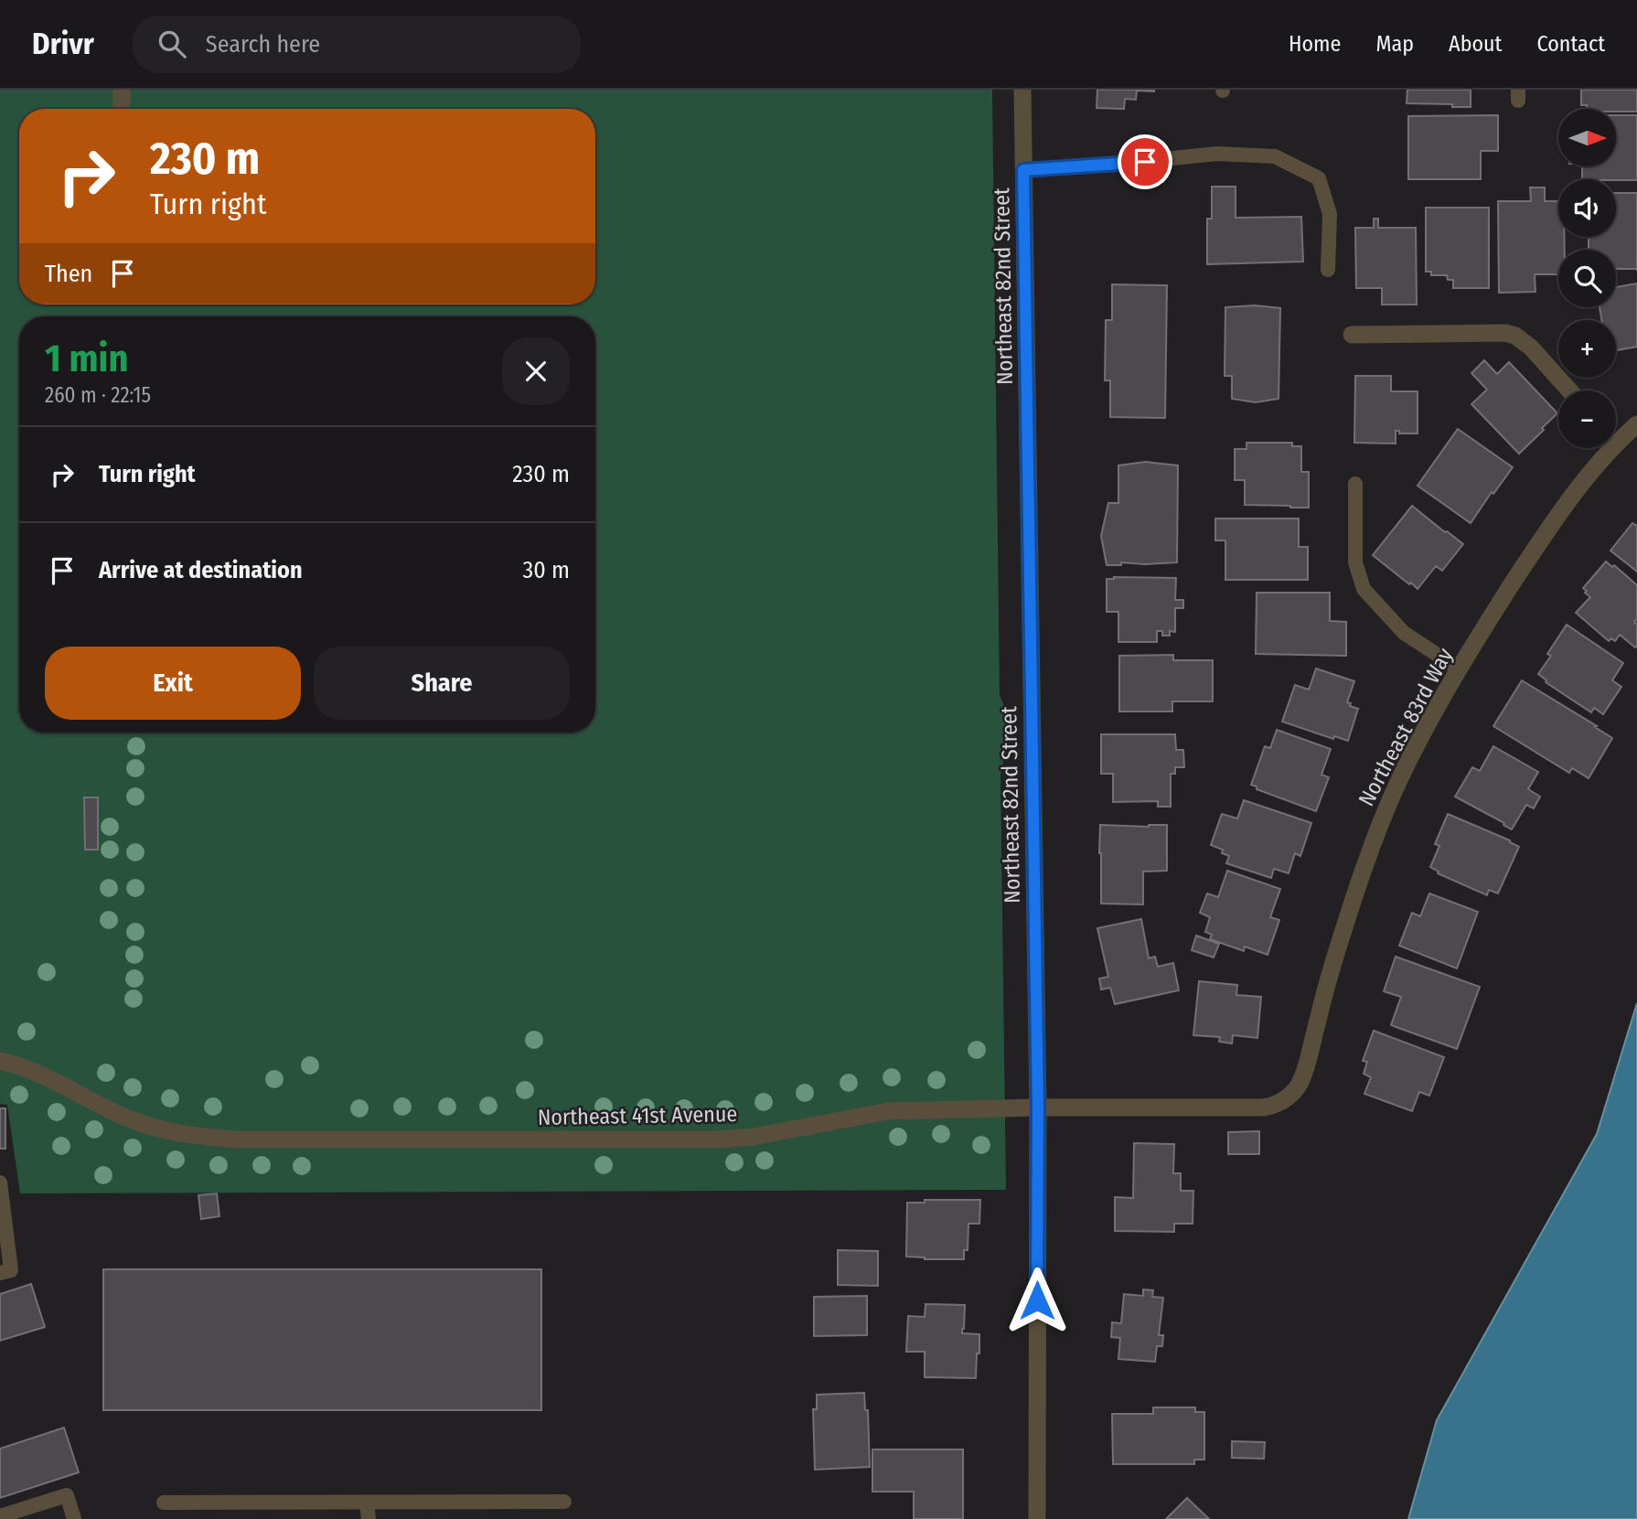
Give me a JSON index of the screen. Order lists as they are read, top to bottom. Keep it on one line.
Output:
{"streets":{"street":["Northeast 82nd Street","Northeast 83rd Way","Northeast 41st Avenue"]},"crossings":[["Northeast 82nd Street","Northeast 41st Avenue"],["Northeast 83rd Way","Northeast 41st Avenue"]],"north":"right","page":{"header":"Drivr","search":"Search here","nav":["Home","Map","About","Contact"],"map_buttons":["+","−"],"turn":["230 m","Turn right"],"then":"Then","heading":["1 min","260 m · 22:15"],"list":[{"name":"Turn right","value":"230 m"},{"name":"Arrive at destination","value":"30 m"}],"buttons":["Exit","Share"]}}
